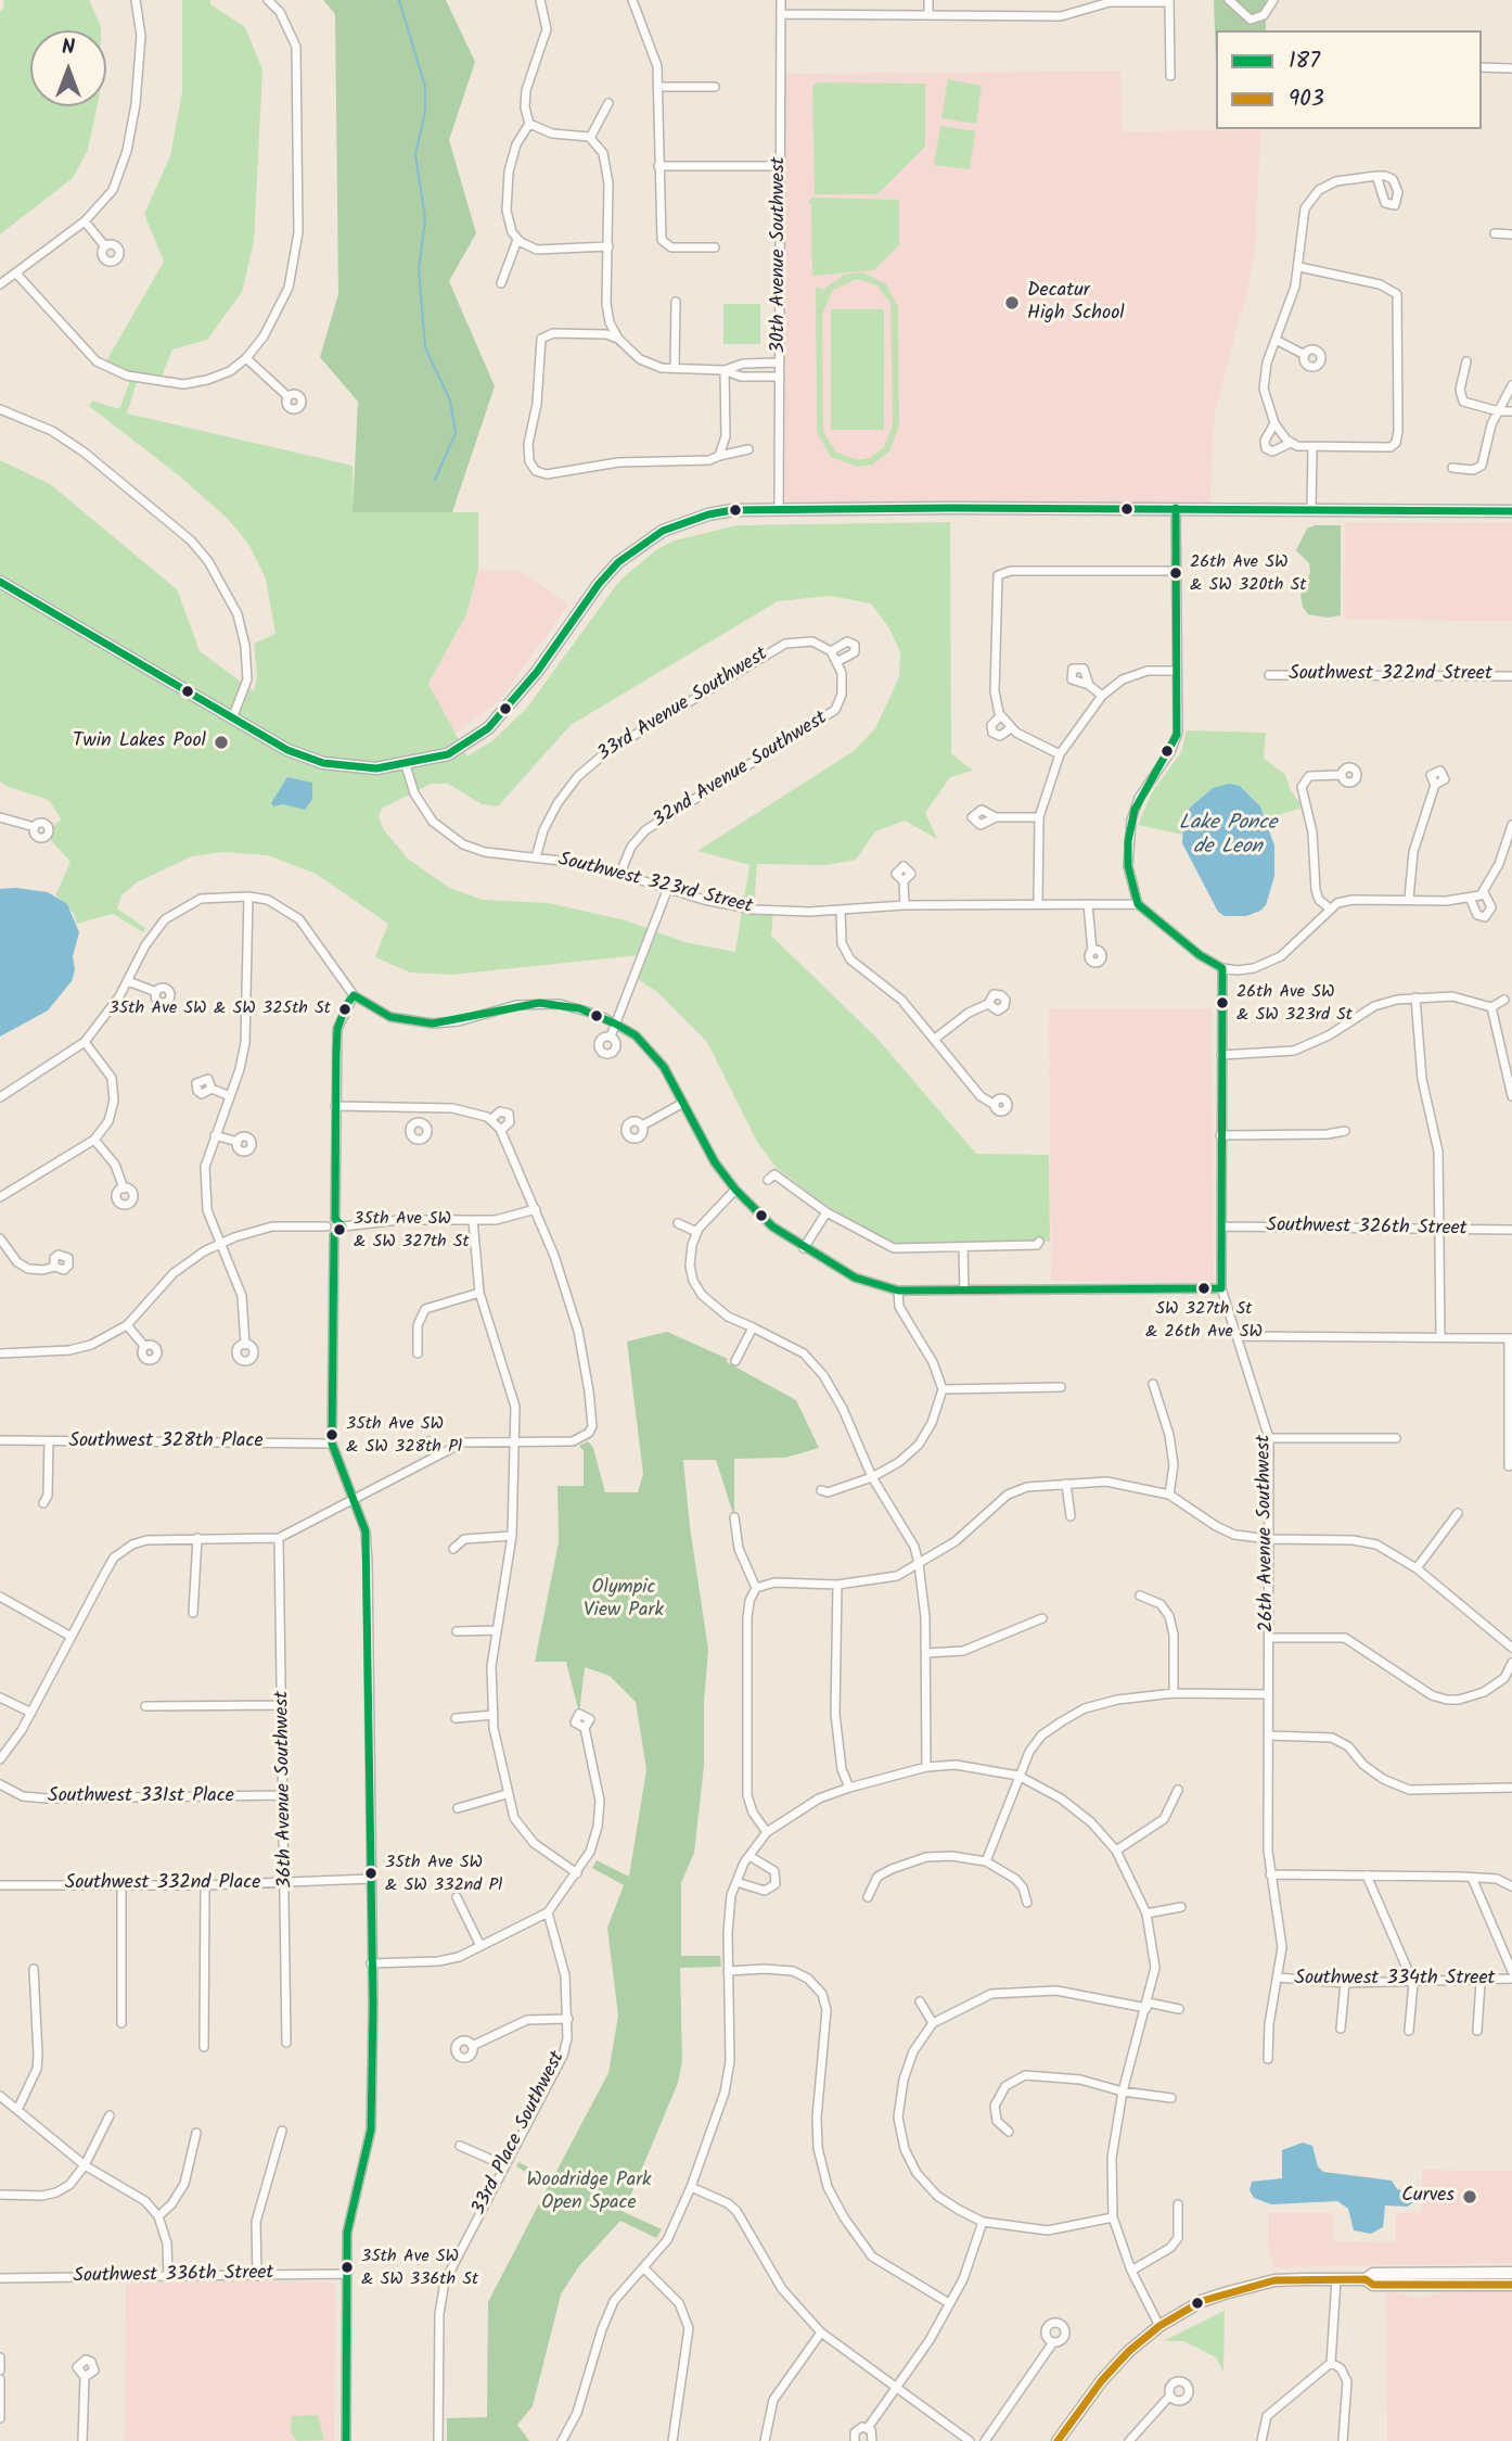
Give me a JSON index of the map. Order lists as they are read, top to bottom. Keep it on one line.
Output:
{"streets":{"street":["30th Avenue Southwest","Southwest 322nd Street","33rd Avenue Southwest","32nd Avenue Southwest","Southwest 323rd Street","Southwest 326th Street","Southwest 328th Place","26th Avenue Southwest","36th Avenue Southwest","Southwest 331st Place","Southwest 332nd Place","Southwest 334th Street","33rd Place Southwest","Southwest 336th Street"]},"crossings":[["33rd Avenue Southwest","32nd Avenue Southwest"],["33rd Avenue Southwest","Southwest 323rd Street"],["32nd Avenue Southwest","Southwest 323rd Street"],["Southwest 326th Street","26th Avenue Southwest"],["26th Avenue Southwest","Southwest 334th Street"],["36th Avenue Southwest","Southwest 331st Place"],["36th Avenue Southwest","Southwest 332nd Place"]],"water":["Lake Ponce de Leon"],"parks":["Olympic View Park","Woodridge Park Open Space"],"places":["Decatur High School","26th Ave SW & SW 320th St","Twin Lakes Pool","26th Ave SW & SW 323rd St","35th Ave SW & SW 325th St","35th Ave SW & SW 327th St","SW 327th St & 26th Ave SW","35th Ave SW & SW 328th Pl","35th Ave SW & SW 332nd Pl","Curves","35th Ave SW & SW 336th St"],"lines":["transit line 187","transit line 903"],"legend":["187","903"],"north":"top"}
